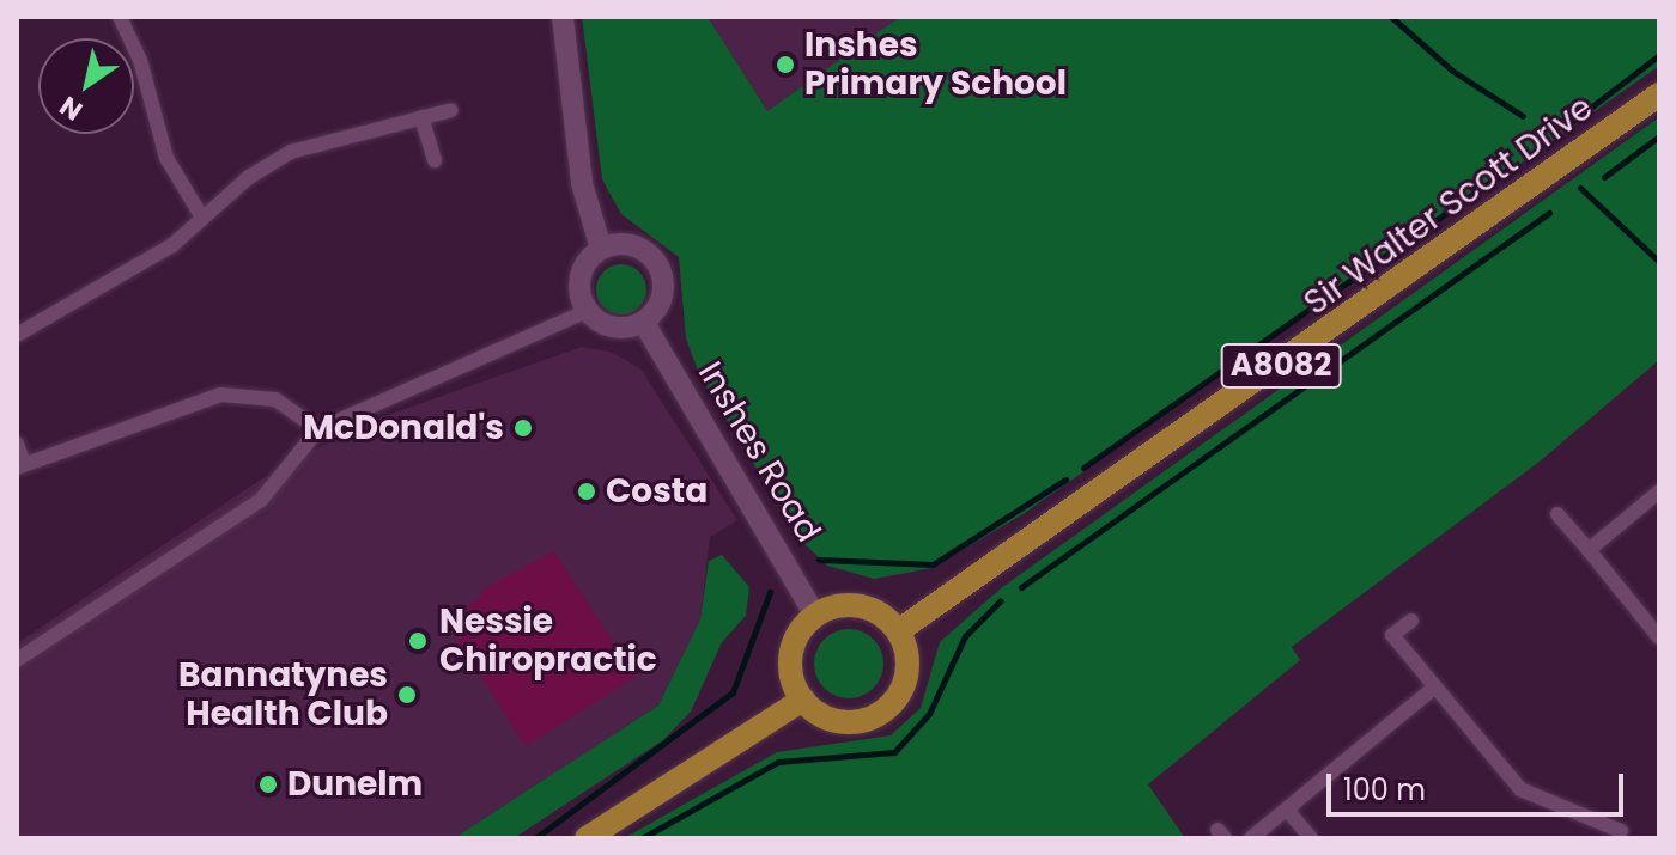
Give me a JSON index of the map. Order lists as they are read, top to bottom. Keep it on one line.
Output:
{"streets":{"main road":["Sir Walter Scott Drive","A8082"],"street":["Inshes Road"]},"crossings":[["Sir Walter Scott Drive","Inshes Road"]],"places":["Inshes Primary School","McDonald's","Costa","Nessie Chiropractic","Bannatynes Health Club","Dunelm"],"scale_bar":"100 m","north":"bottom left"}
